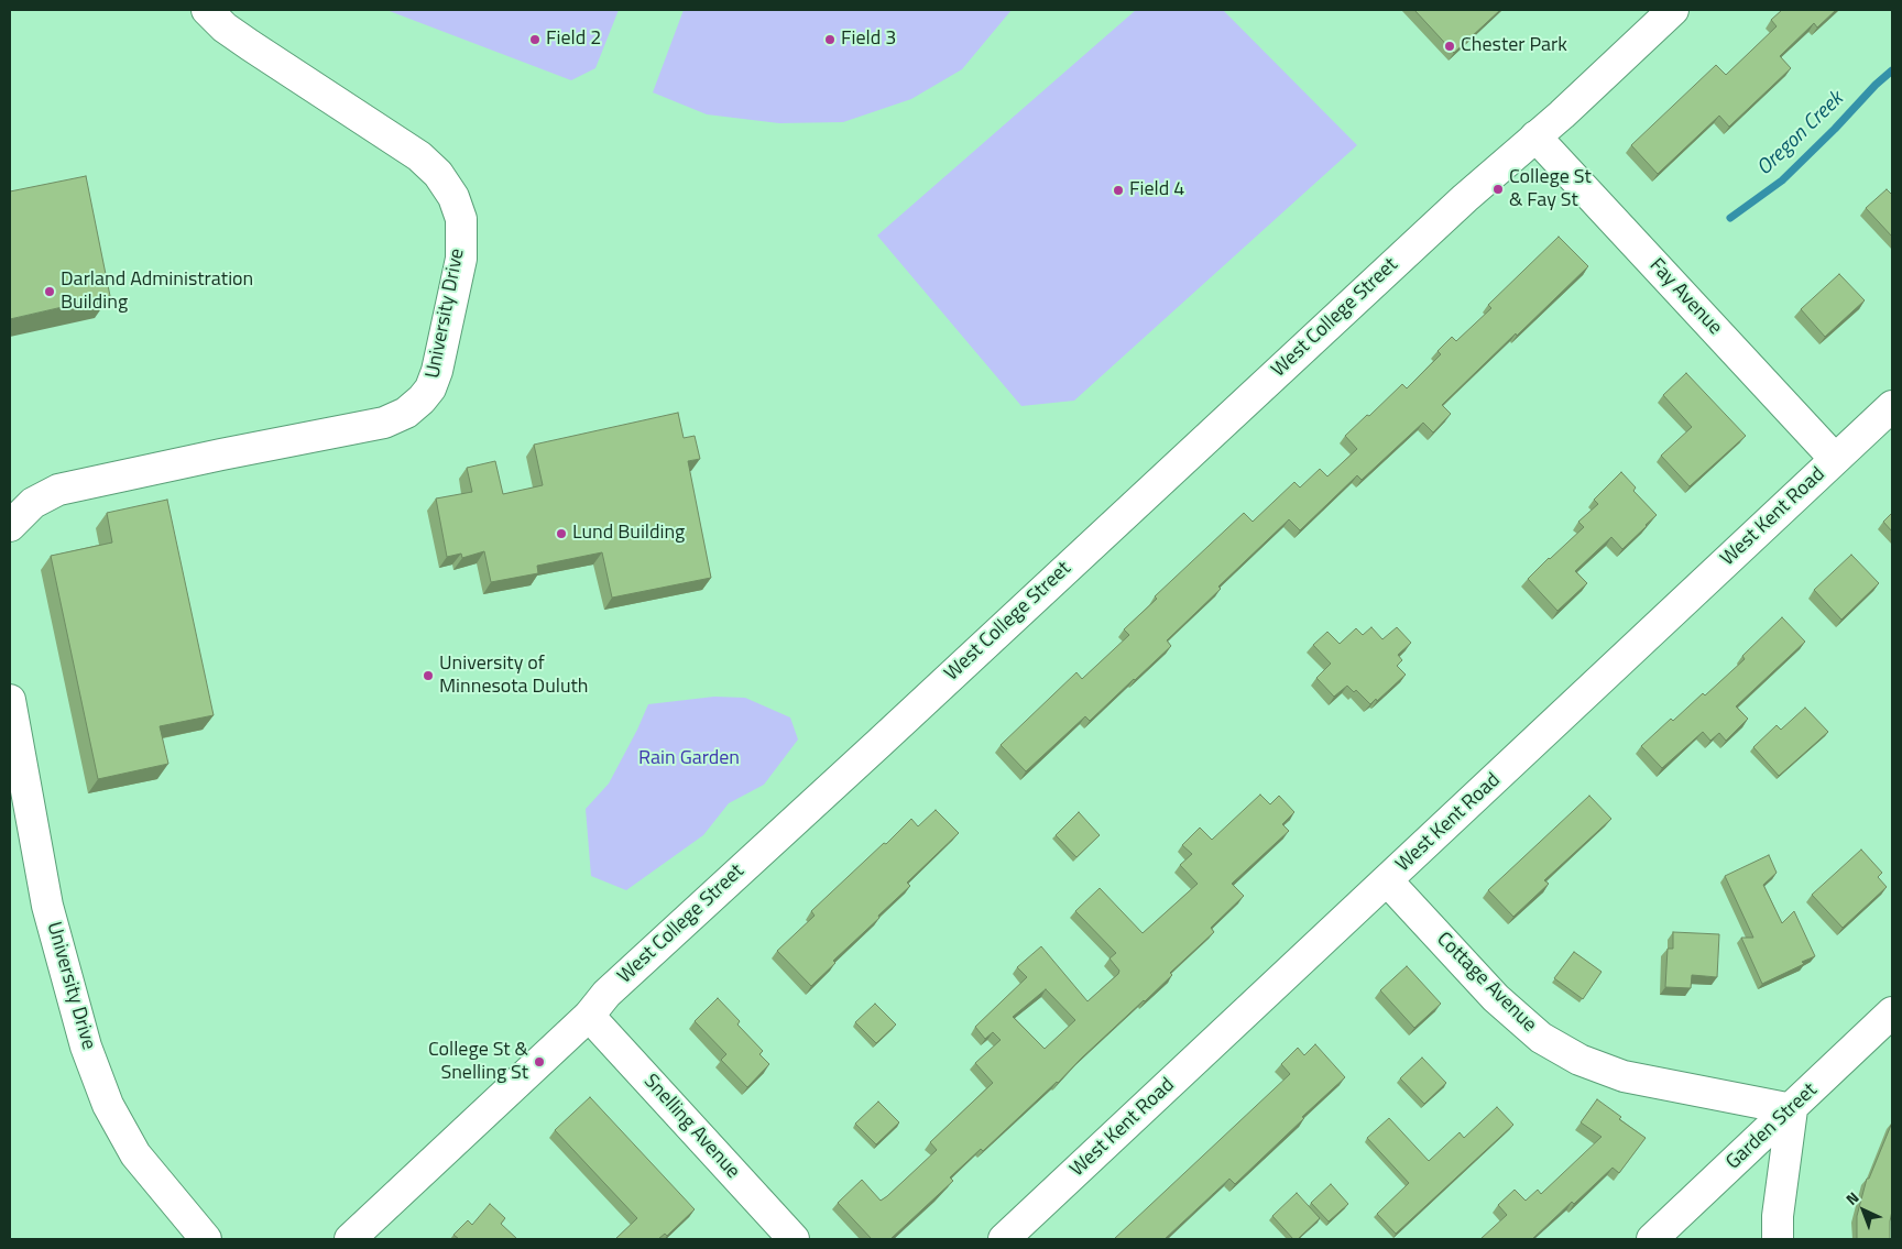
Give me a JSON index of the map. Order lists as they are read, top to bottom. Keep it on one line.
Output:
{"streets":{"street":["Fay Avenue","University Drive","West College Street","West Kent Road","Cottage Avenue","Snelling Avenue","Garden Street"]},"crossings":[["Fay Avenue","West College Street"],["Fay Avenue","West Kent Road"],["West College Street","Snelling Avenue"],["West Kent Road","Cottage Avenue"],["Cottage Avenue","Garden Street"]],"water":["Oregon Creek"],"parks":["Rain Garden"],"places":["Field 2","Field 3","Chester Park","College St & Fay St","Field 4","Darland Administration Building","Lund Building","University of Minnesota Duluth","College St & Snelling St"],"north":"top left"}
